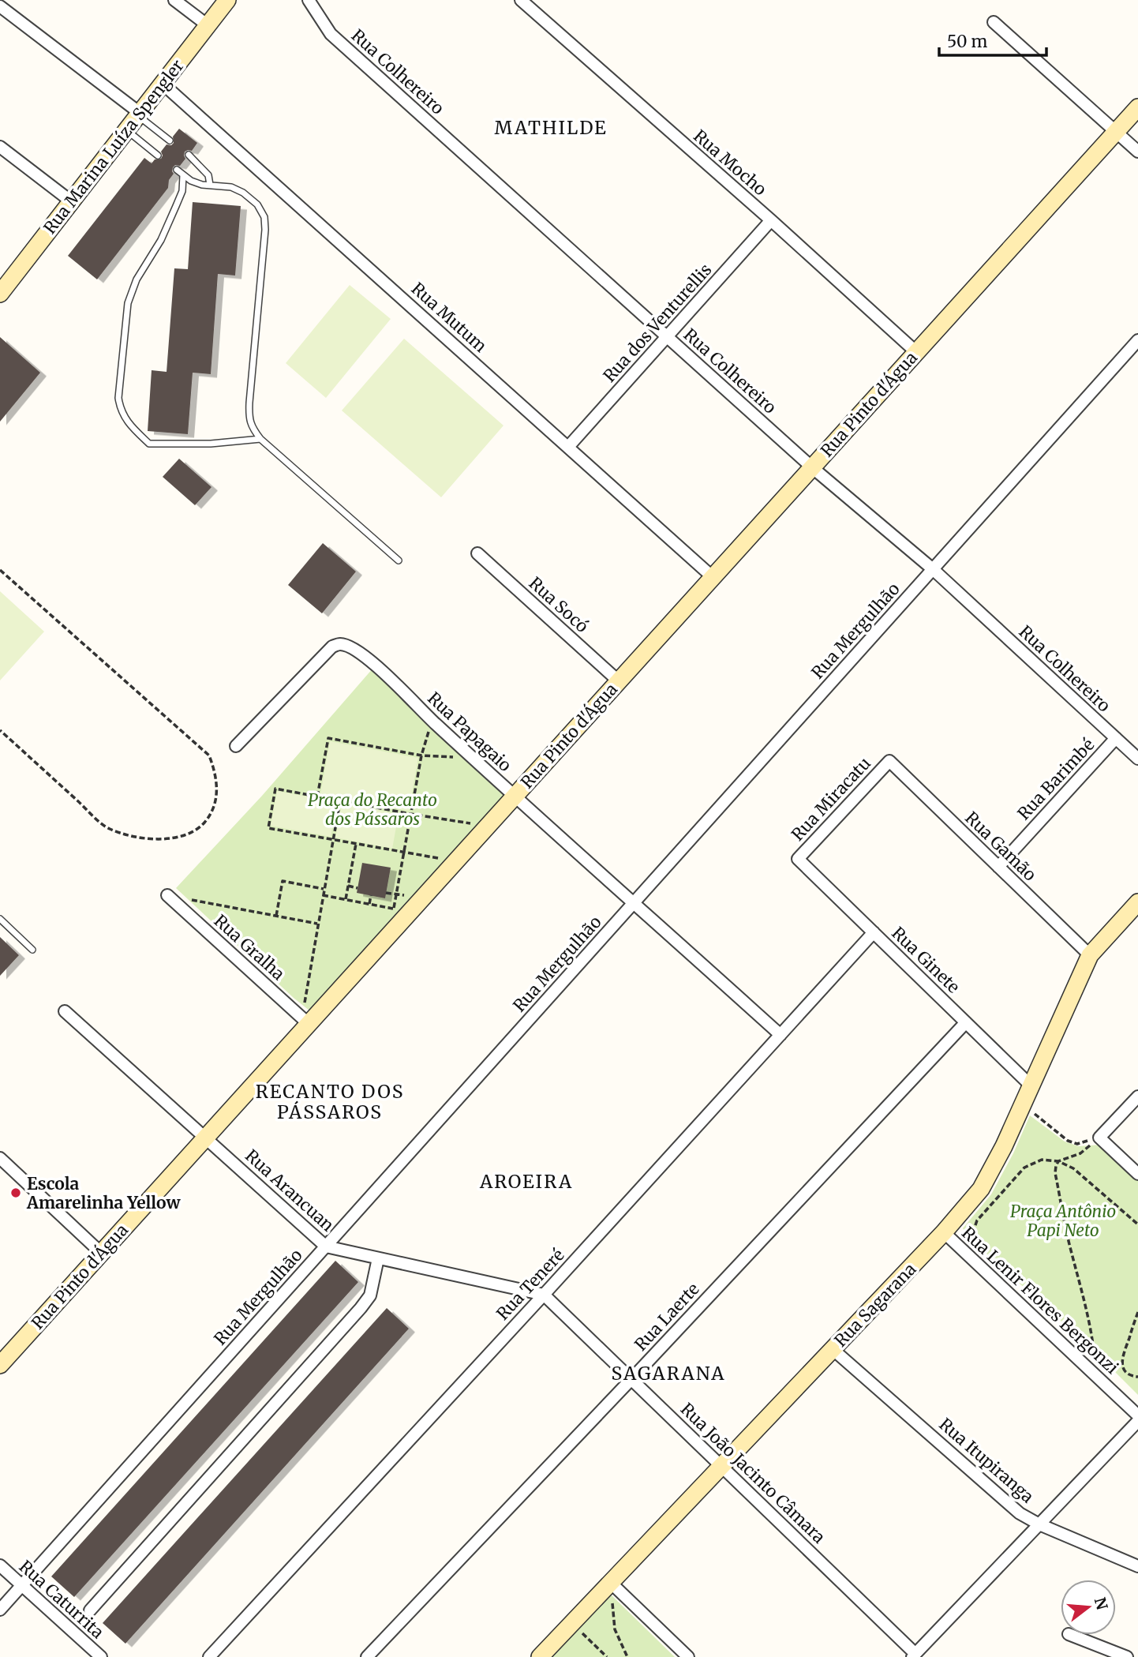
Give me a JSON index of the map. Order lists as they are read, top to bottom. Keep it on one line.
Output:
{"streets":{"street":["Rua Colhereiro","Rua Marina Luíza Spengler","Rua Mocho","Rua Mutum","Rua dos Venturellis","Rua Pinto d'Água","Rua Socó","Rua Mergulhão","Rua Papagaio","Rua Barimbé","Rua Miracatu","Rua Gamão","Rua Gralha","Rua Ginete","Rua Arancuan","Rua Teneré","Rua Lenir Flores Bergonzi","Rua Sagarana","Rua Laerte","Rua Itupiranga","Rua João Jacinto Câmara","Rua Caturrita"]},"crossings":[["Rua Colhereiro","Rua dos Venturellis"],["Rua Colhereiro","Rua Pinto d'Água"],["Rua Colhereiro","Rua Mergulhão"],["Rua Colhereiro","Rua Barimbé"],["Rua Marina Luíza Spengler","Rua Mutum"],["Rua Mocho","Rua dos Venturellis"],["Rua Mocho","Rua Pinto d'Água"],["Rua Mutum","Rua dos Venturellis"],["Rua Mutum","Rua Pinto d'Água"],["Rua Pinto d'Água","Rua Socó"],["Rua Pinto d'Água","Rua Papagaio"],["Rua Pinto d'Água","Rua Gralha"],["Rua Pinto d'Água","Rua Arancuan"],["Rua Mergulhão","Rua Papagaio"],["Rua Mergulhão","Rua Arancuan"],["Rua Mergulhão","Rua Caturrita"],["Rua Papagaio","Rua Teneré"],["Rua Barimbé","Rua Gamão"],["Rua Miracatu","Rua Gamão"],["Rua Miracatu","Rua Ginete"],["Rua Gamão","Rua Sagarana"],["Rua Ginete","Rua Teneré"],["Rua Ginete","Rua Sagarana"],["Rua Ginete","Rua Laerte"],["Rua Arancuan","Rua Teneré"],["Rua Arancuan","Rua João Jacinto Câmara"],["Rua Teneré","Rua João Jacinto Câmara"],["Rua Lenir Flores Bergonzi","Rua Sagarana"],["Rua Sagarana","Rua Itupiranga"],["Rua Sagarana","Rua João Jacinto Câmara"],["Rua Laerte","Rua João Jacinto Câmara"]],"districts":["MATHILDE","RECANTO DOS PÁSSAROS","AROEIRA","SAGARANA"],"parks":["Praça do Recanto dos Pássaros","Praça Antônio Papi Neto"],"places":["Escola Amarelinha Yellow"],"scale_bar":"50 m","north":"right"}
